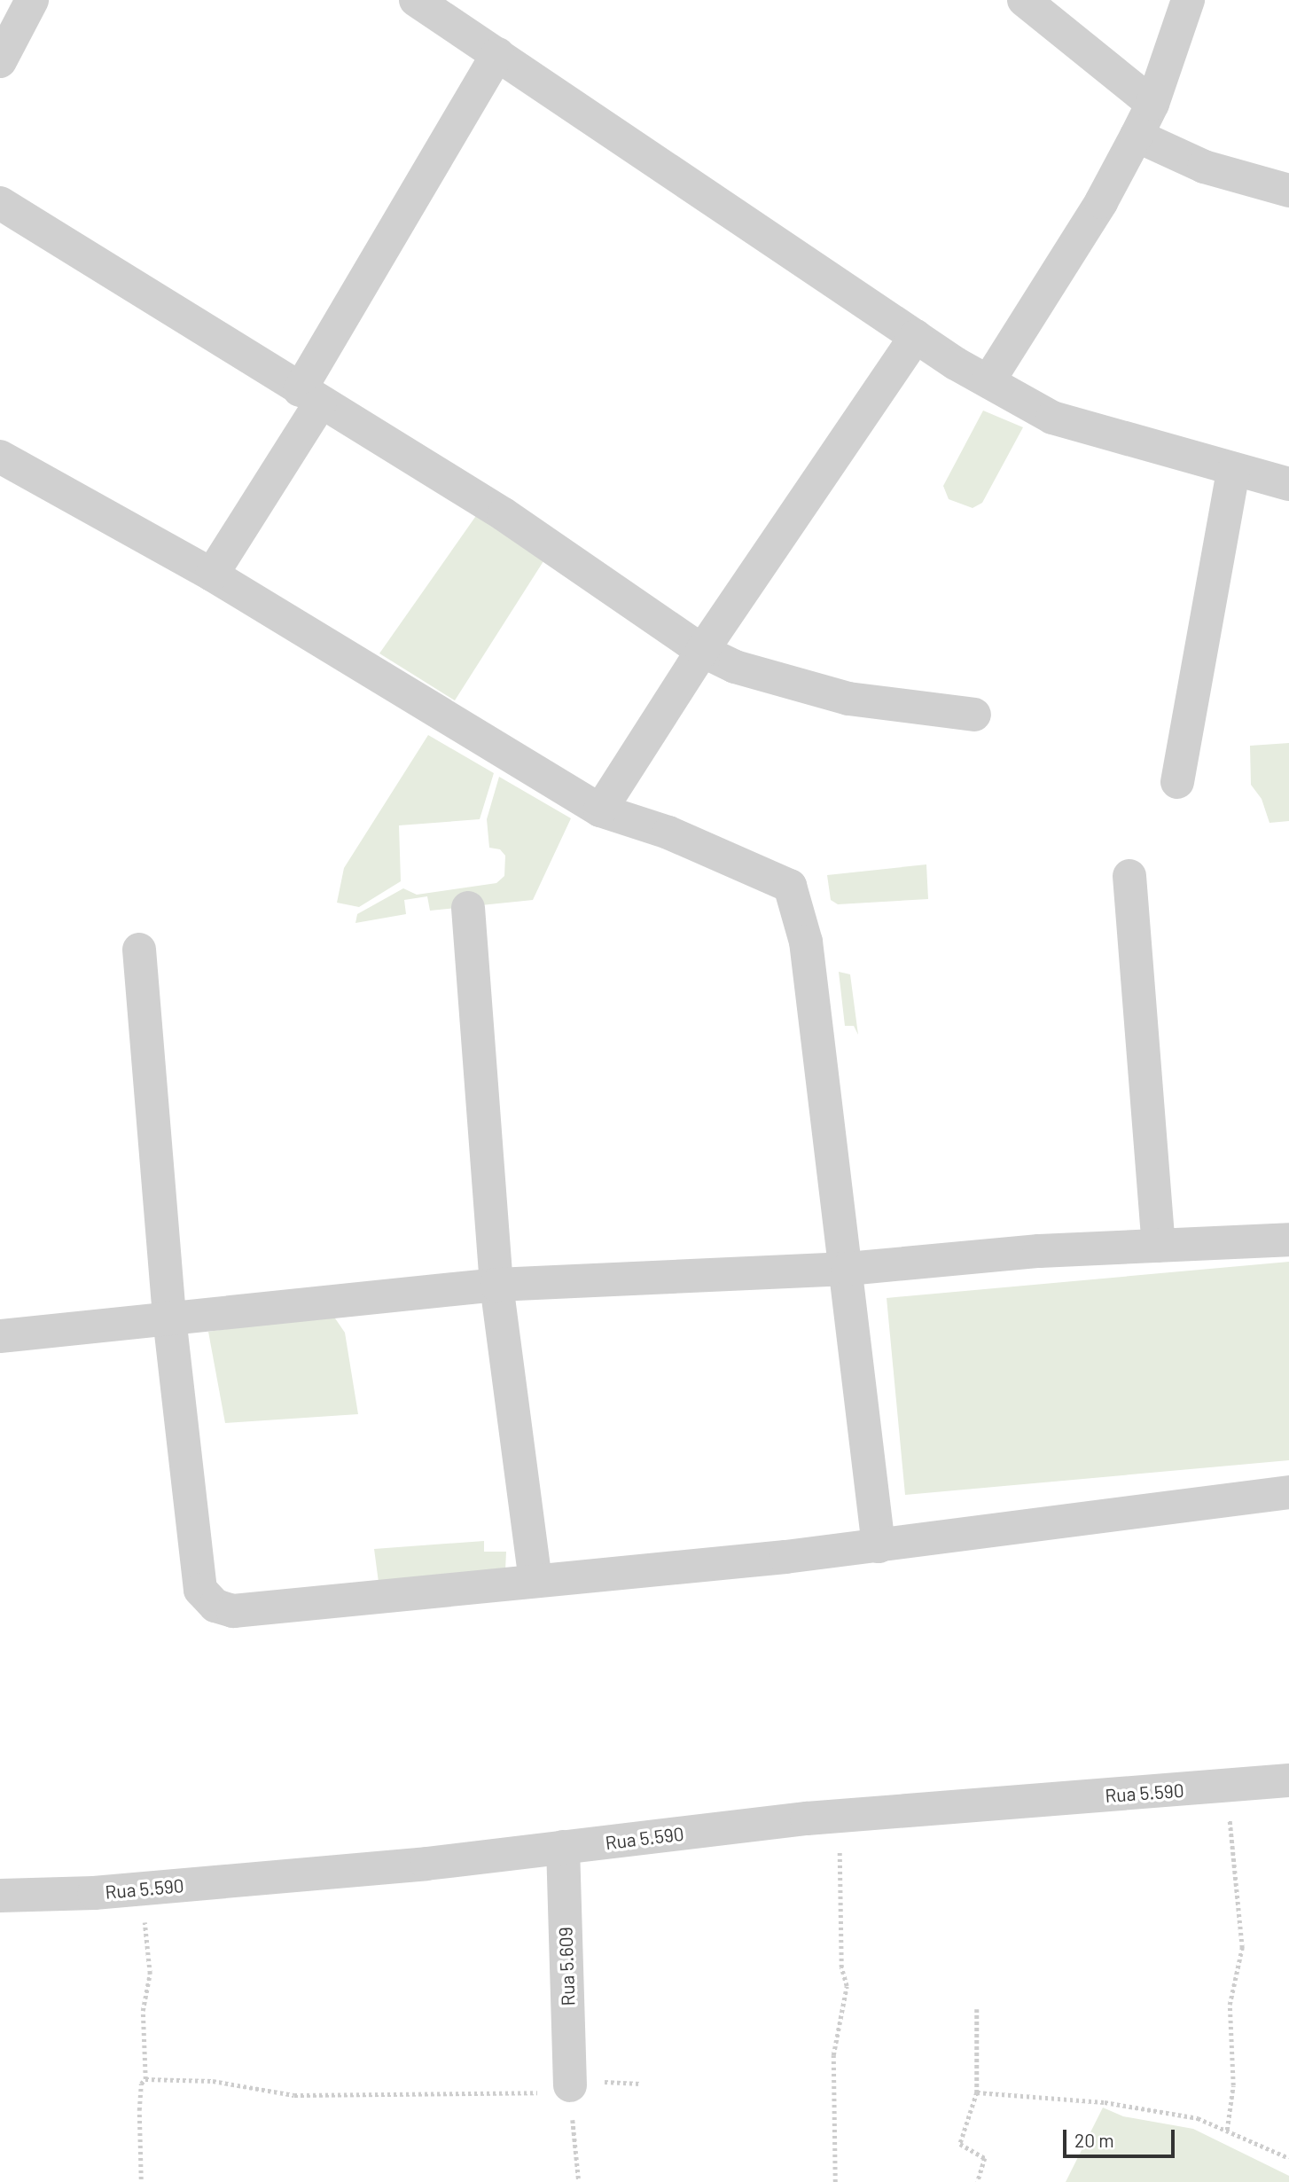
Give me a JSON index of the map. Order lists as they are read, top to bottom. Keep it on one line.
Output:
{"streets":{"street":["Rua 5.590","Rua 5.609"]},"crossings":[["Rua 5.590","Rua 5.609"]],"scale_bar":"20 m"}
